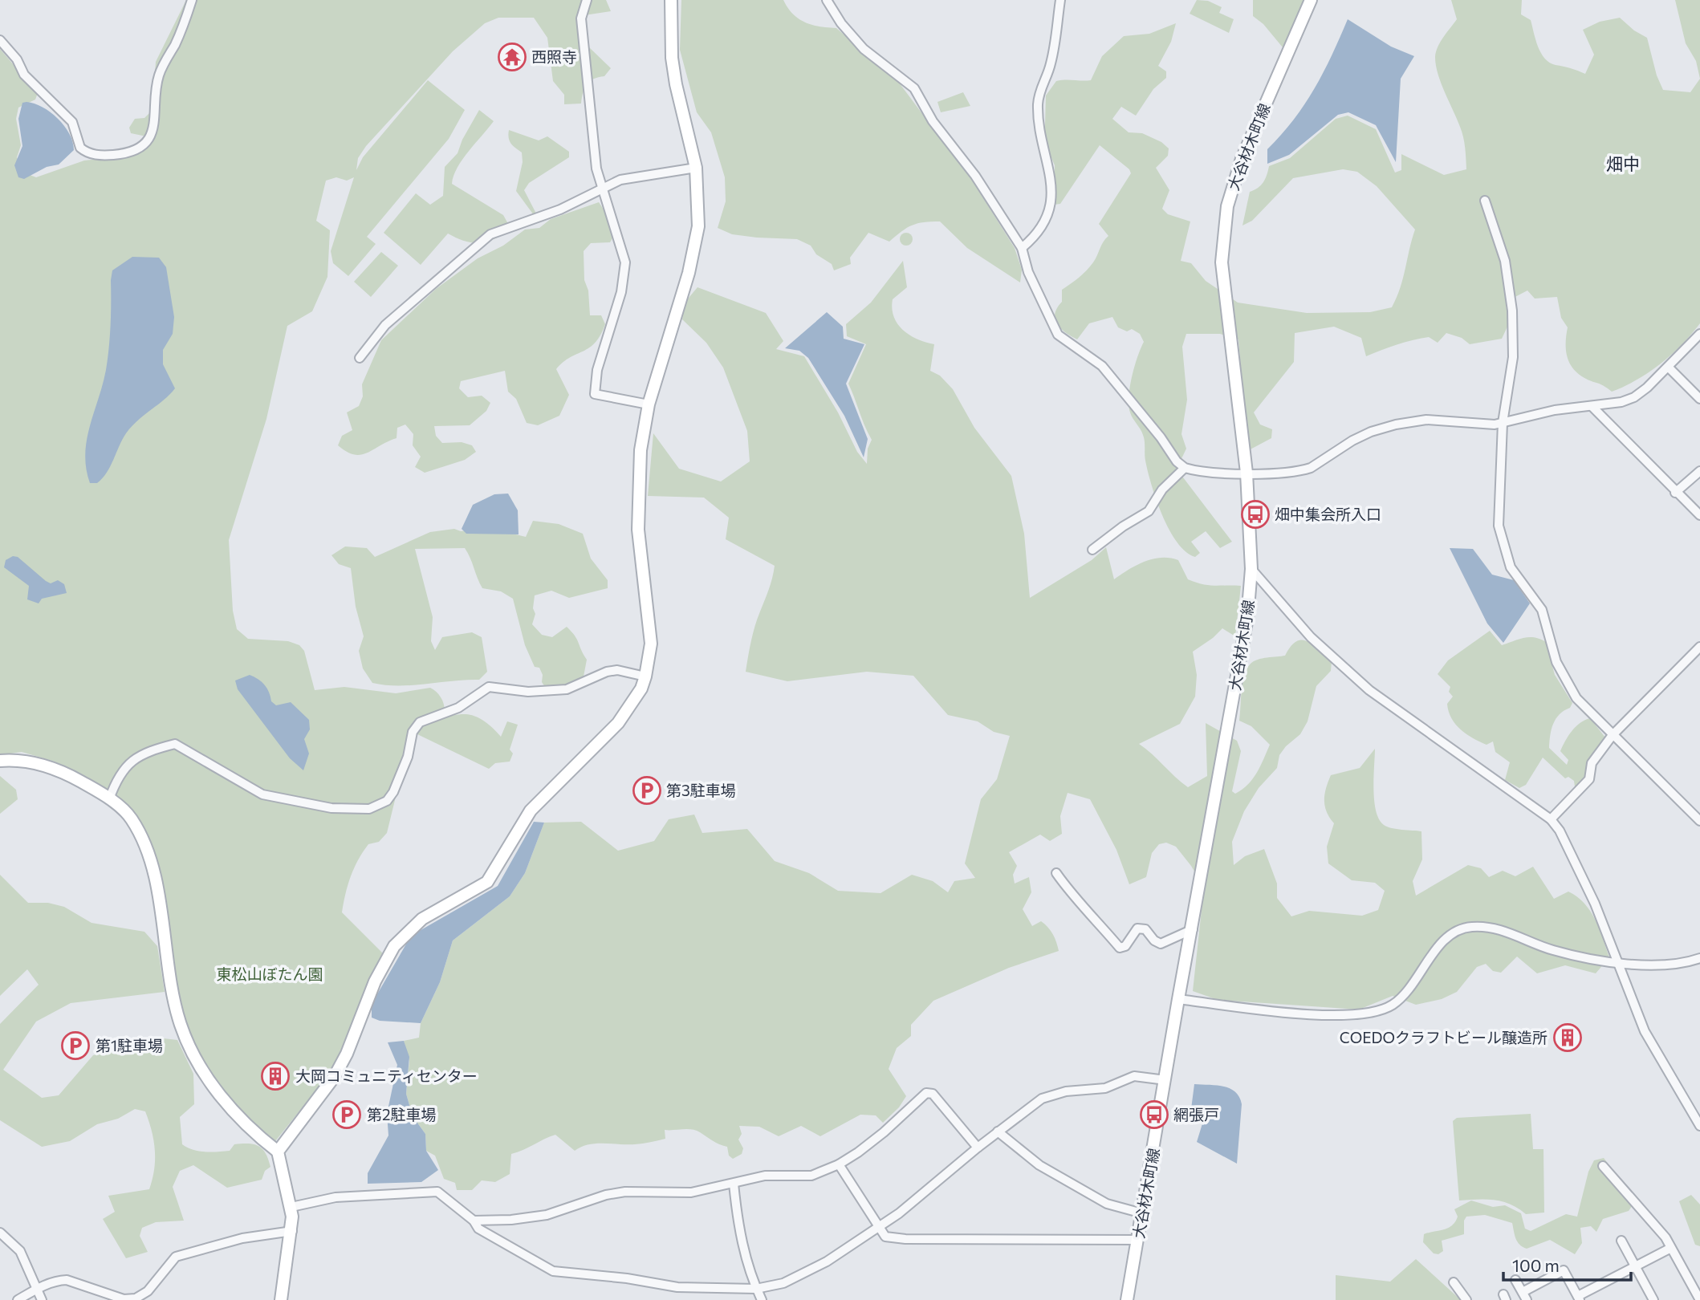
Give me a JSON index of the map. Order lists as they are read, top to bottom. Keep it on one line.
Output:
{"streets":{"street":["大谷材木町線"]},"districts":["畑中"],"parks":["東松山ぼたん園"],"places":{"temple":["西照寺"],"bus stop":["畑中集会所入口","網張戸"],"parking":["第3駐車場","第1駐車場","第2駐車場"],"building":["COEDOクラフトビール醸造所","大岡コミュニティセンター"]},"scale_bar":"100 m"}
